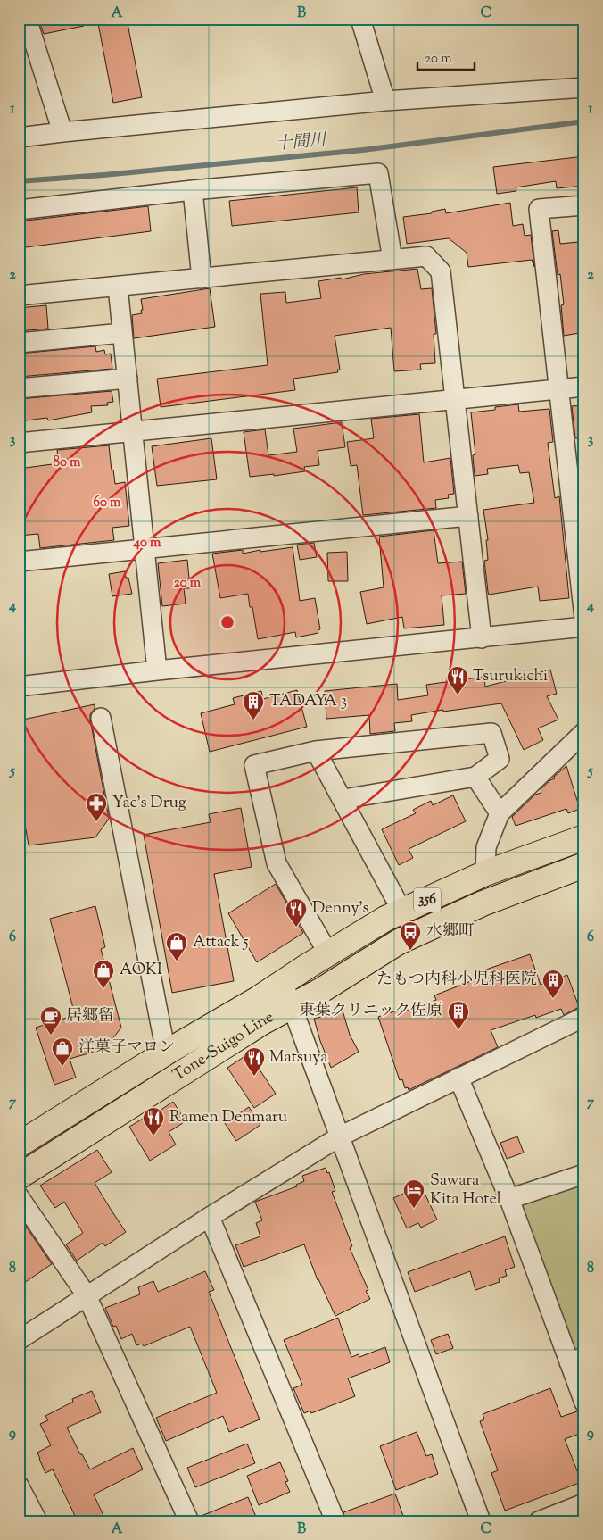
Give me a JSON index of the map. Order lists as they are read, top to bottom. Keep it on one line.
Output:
{"streets":{"highway":["356","Tone-Suigo Line"]},"water":["十間川"],"places":{"restaurant":["Tsurukichi","Denny's","Matsuya","Ramen Denmaru"],"building":["TADAYA 3","たもつ内科小児科医院","東葉クリニック佐原"],"pharmacy":["Yac's Drug"],"bus stop":["水郷町"],"shop":["Attack 5","AOKI","洋菓子マロン"],"cafe":["居郷留"],"hotel":["Sawara Kita Hotel"]},"scale_bar":"20 m","grid":{"columns":["A","B","C"],"rows":["1","2","3","4","5","6","7","8","9"]},"rings":["80 m","60 m","40 m","20 m"]}
